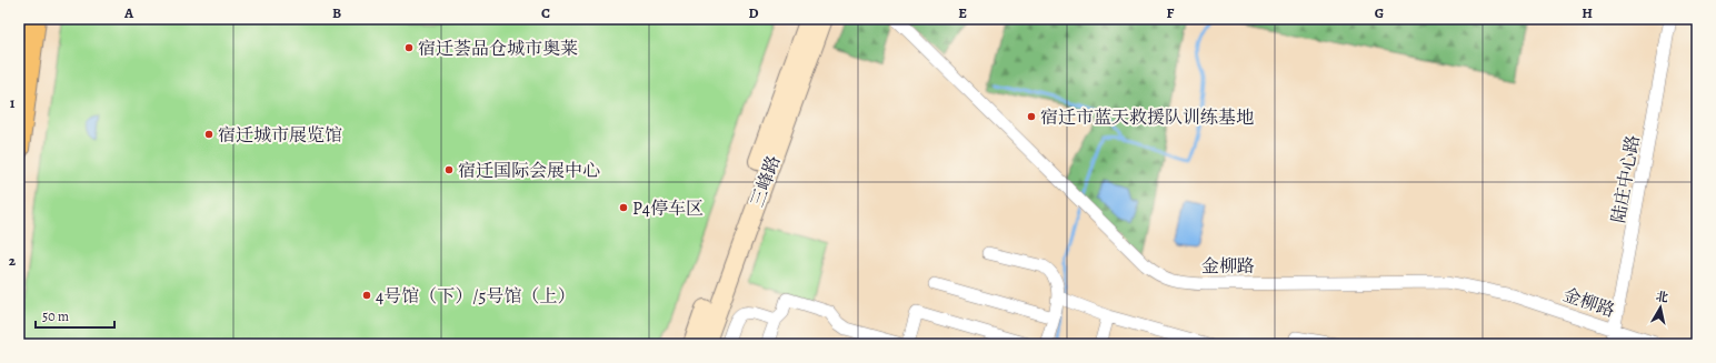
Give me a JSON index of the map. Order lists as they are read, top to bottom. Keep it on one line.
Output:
{"streets":{"main road":["三峰路"],"street":["陆庄中心路","金柳路"]},"crossings":[["陆庄中心路","金柳路"]],"places":["宿迁荟品仓城市奥莱","宿迁市蓝天救援队训练基地","宿迁城市展览馆","宿迁国际会展中心","P4停车区","4号馆（下）/5号馆（上）"],"scale_bar":"50 m","north":"top","grid":{"columns":["A","B","C","D","E","F","G","H"],"rows":["1","2"]}}
